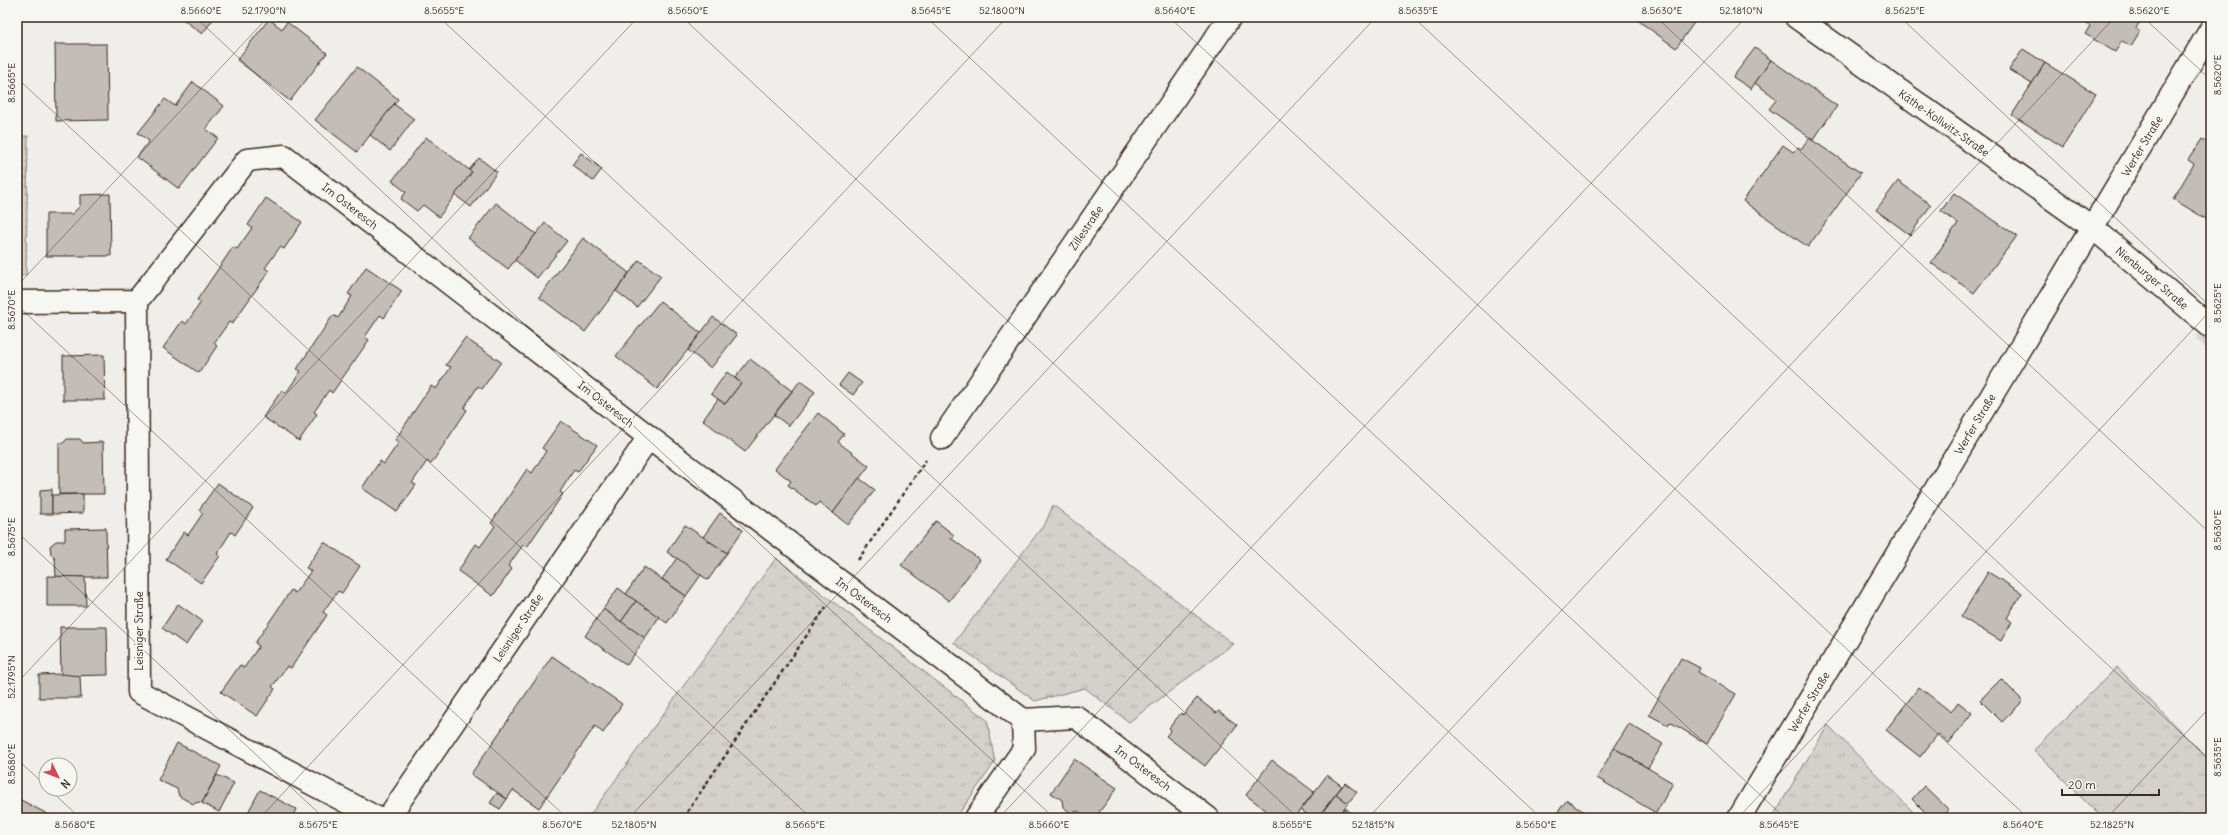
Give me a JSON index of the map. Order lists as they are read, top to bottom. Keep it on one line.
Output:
{"streets":{"street":["Käthe-Kollwitz-Straße","Werfer Straße","Im Osteresch","Zillestraße","Nienburger Straße","Leisniger Straße"]},"crossings":[["Käthe-Kollwitz-Straße","Werfer Straße"],["Käthe-Kollwitz-Straße","Nienburger Straße"],["Werfer Straße","Nienburger Straße"],["Im Osteresch","Leisniger Straße"]],"scale_bar":"20 m","north":"bottom right","coordinates":["8.5660°E","52.1790°N","8.5655°E","8.5650°E","8.5645°E","52.1800°N","8.5640°E","8.5635°E","8.5630°E","52.1810°N","8.5625°E","8.5620°E","8.5665°E","8.5670°E","8.5675°E","52.1795°N","8.5680°E","52.1805°N","52.1815°N","52.1825°N"]}
